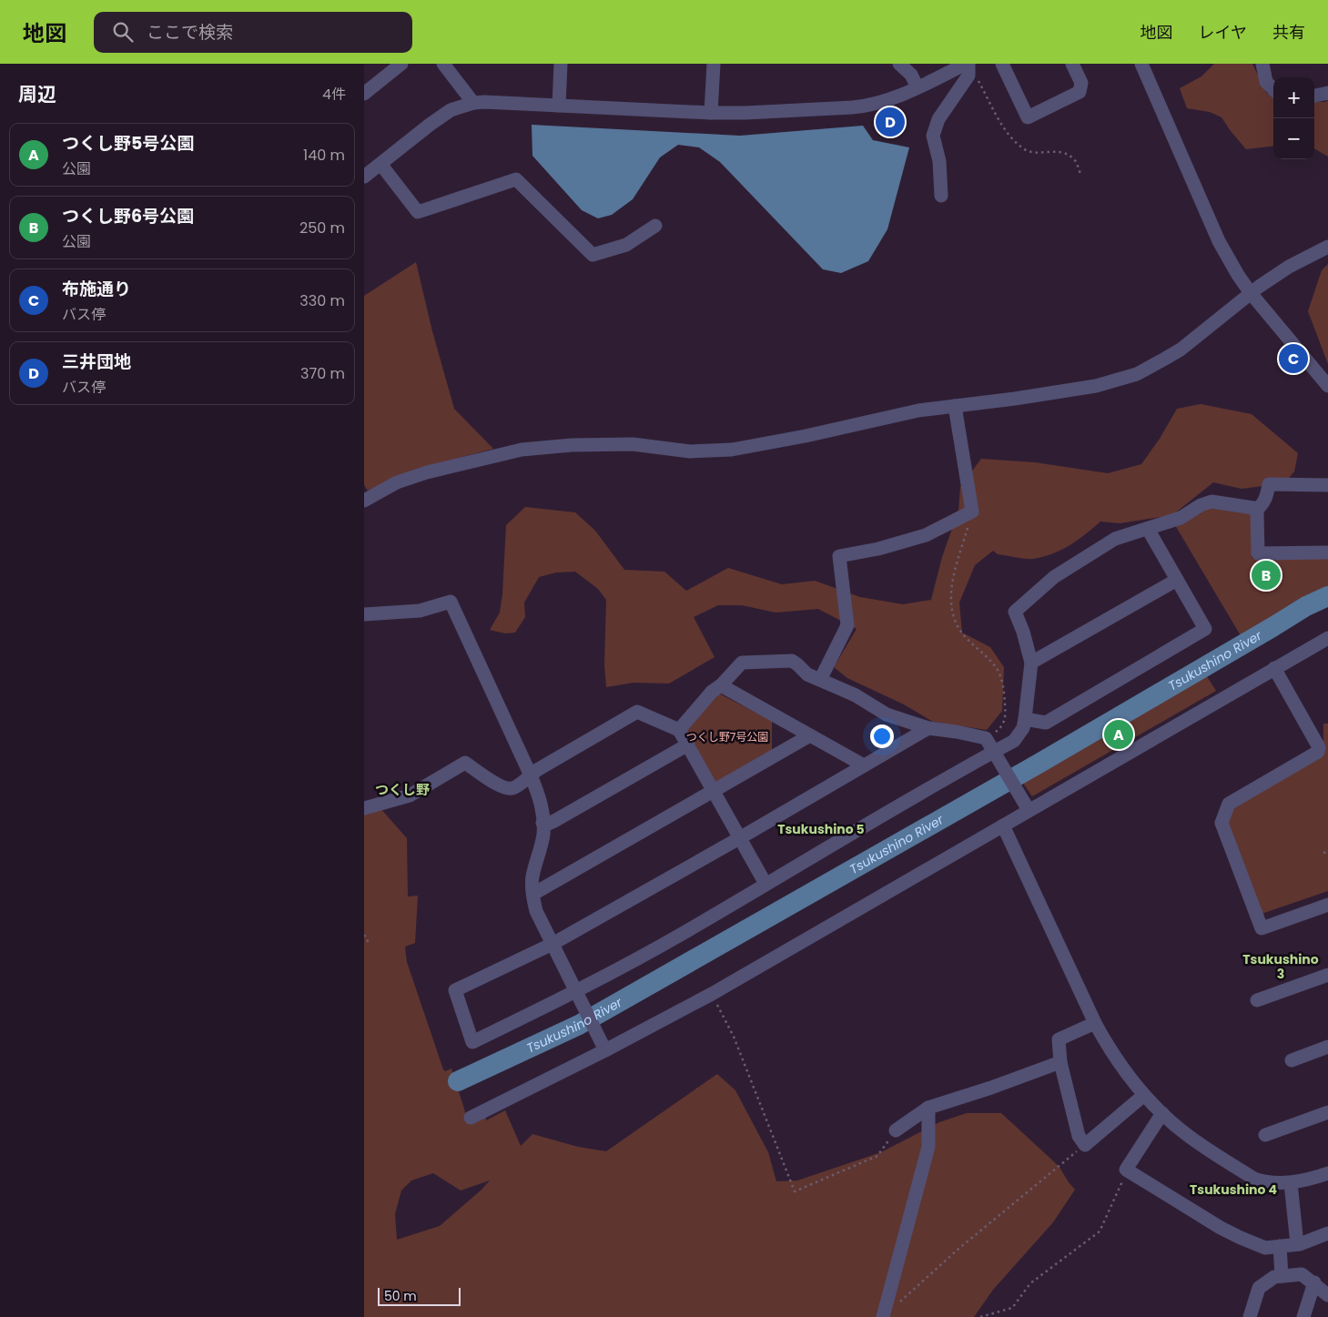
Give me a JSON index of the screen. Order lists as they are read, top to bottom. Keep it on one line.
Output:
{"districts":["つくし野","Tsukushino 5","Tsukushino 3","Tsukushino 4"],"water":["Tsukushino River"],"parks":["つくし野7号公園"],"scale_bar":"50 m","page":{"header":"地図","search":"ここで検索","nav":["地図","レイヤ","共有"],"heading":["周辺","4件"],"map_buttons":["+","−"],"pins":["D","C","B","A"],"list":[{"mark":"A","name":"つくし野5号公園","note":"公園","value":"140 m"},{"mark":"B","name":"つくし野6号公園","note":"公園","value":"250 m"},{"mark":"C","name":"布施通り","note":"バス停","value":"330 m"},{"mark":"D","name":"三井団地","note":"バス停","value":"370 m"}],"scale":"50 m"}}
